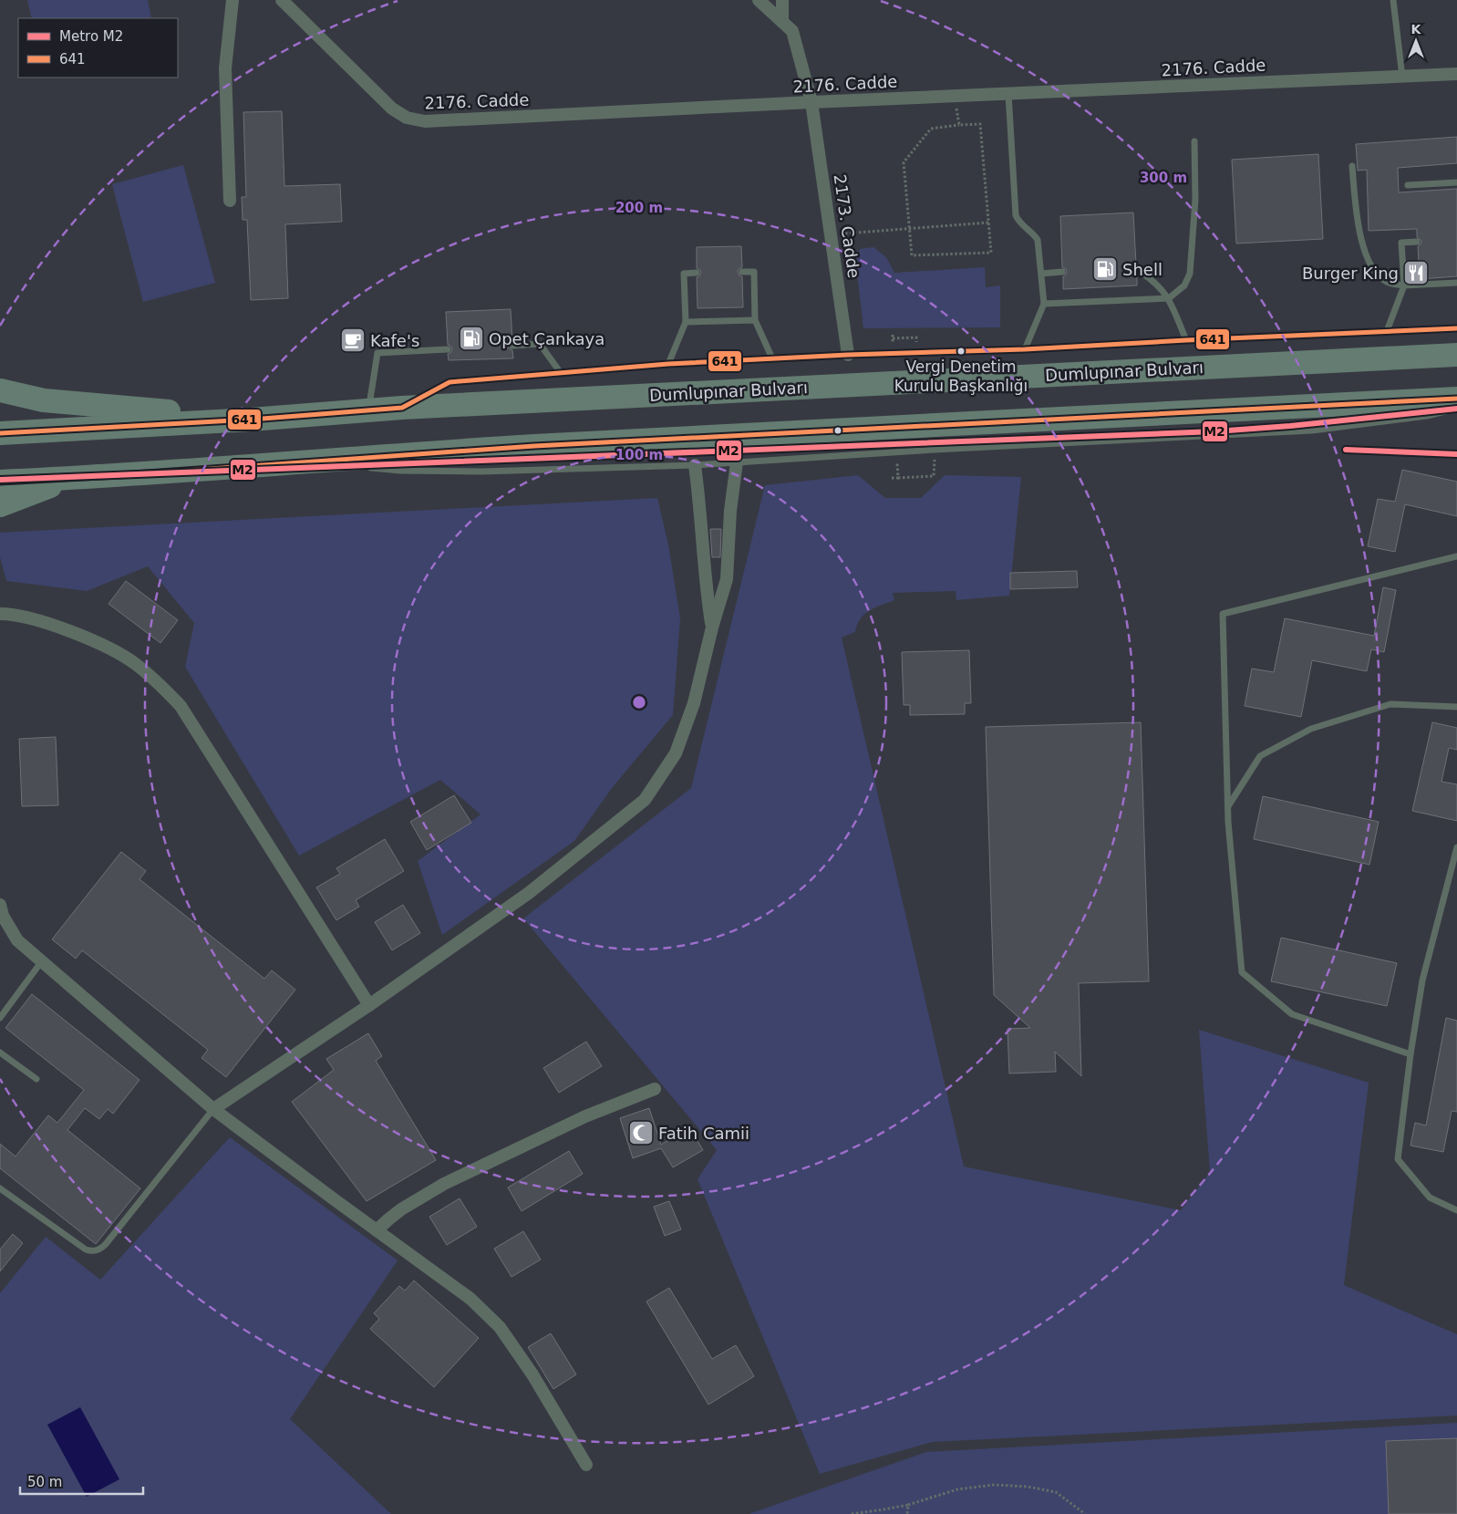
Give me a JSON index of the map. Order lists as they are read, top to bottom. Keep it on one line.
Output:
{"streets":{"highway":["Dumlupınar Bulvarı"],"street":["2176. Cadde","2173. Cadde"]},"crossings":[["2176. Cadde","2173. Cadde"]],"places":{"fuel station":["Shell","Opet Çankaya"],"restaurant":["Burger King"],"cafe":["Kafe's"],"other":["Vergi Denetim Kurulu Başkanlığı"],"mosque":["Fatih Camii"]},"lines":["transit line 641","metro line M2"],"legend":["Metro M2","641"],"scale_bar":"50 m","north":"top","rings":["300 m","200 m","100 m"]}
